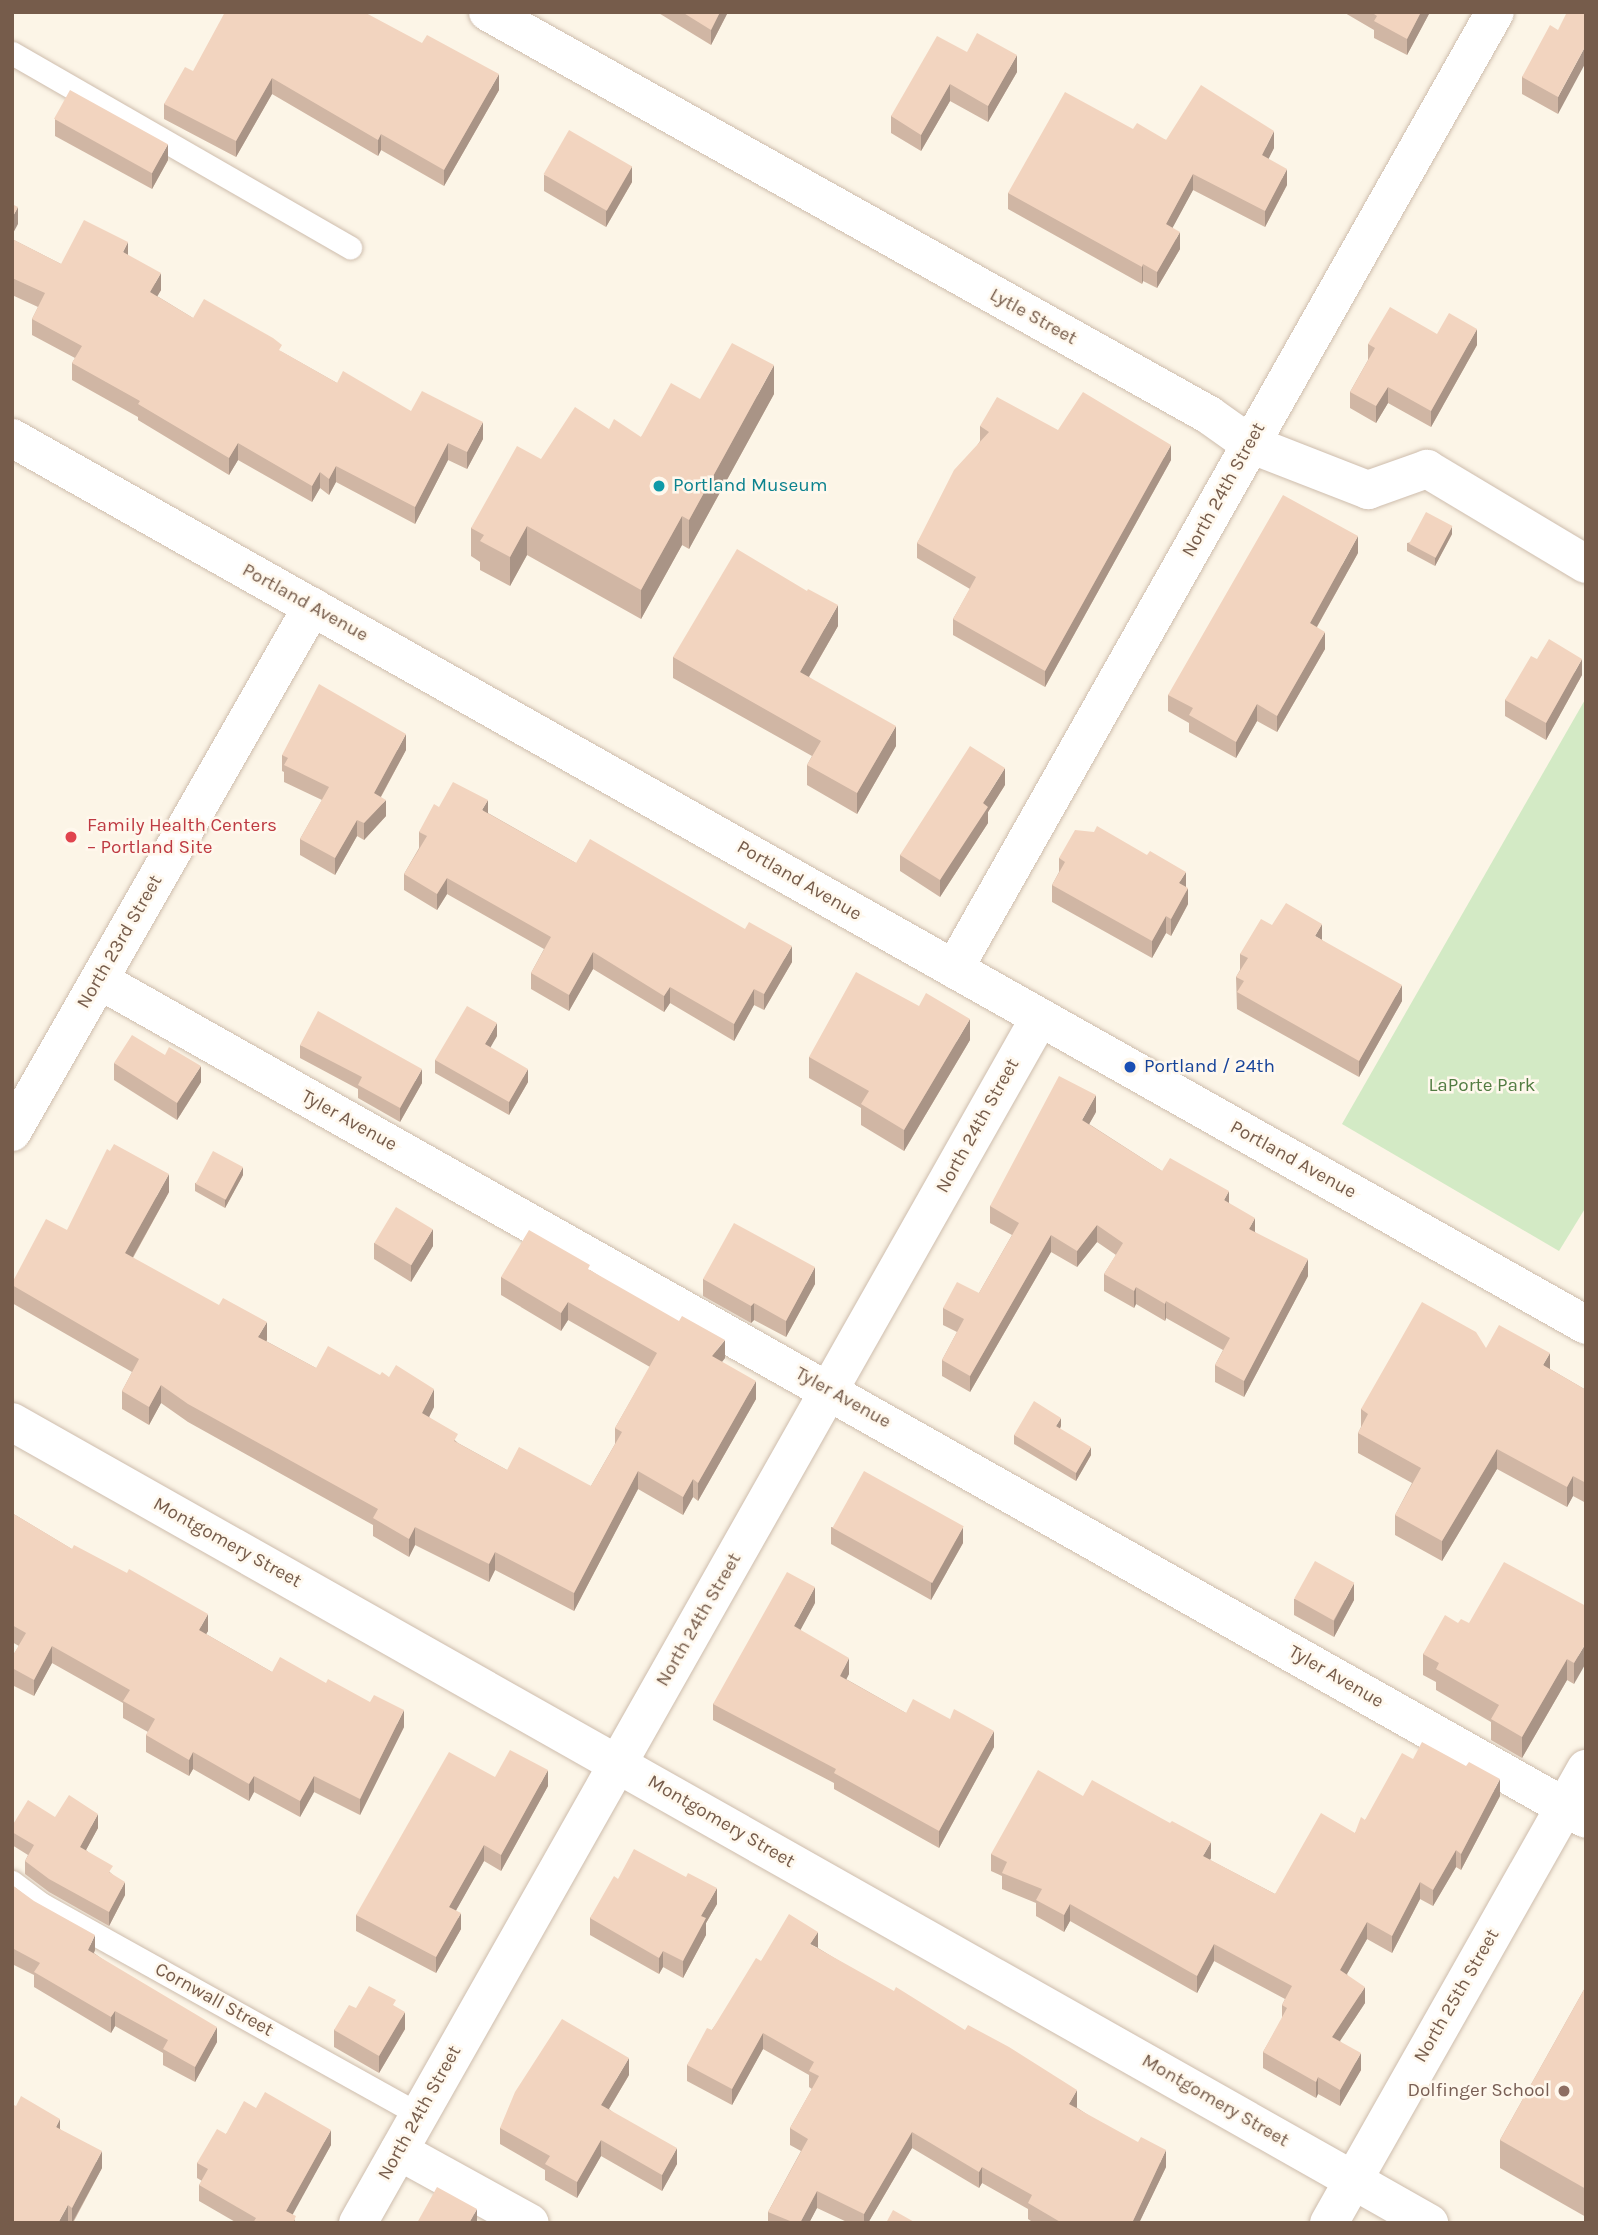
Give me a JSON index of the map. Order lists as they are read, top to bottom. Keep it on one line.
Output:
{"streets":{"street":["Lytle Street","North 24th Street","Portland Avenue","North 23rd Street","Tyler Avenue","Montgomery Street","North 25th Street"],"lane":["Cornwall Street"]},"crossings":[["Lytle Street","North 24th Street"],["North 24th Street","Portland Avenue"],["North 24th Street","Tyler Avenue"],["North 24th Street","Montgomery Street"],["North 24th Street","Cornwall Street"],["Portland Avenue","North 23rd Street"],["North 23rd Street","Tyler Avenue"],["Tyler Avenue","North 25th Street"],["Montgomery Street","North 25th Street"]],"parks":["LaPorte Park"],"places":["Portland Museum","Family Health Centers – Portland Site","Portland / 24th","Dolfinger School"]}
